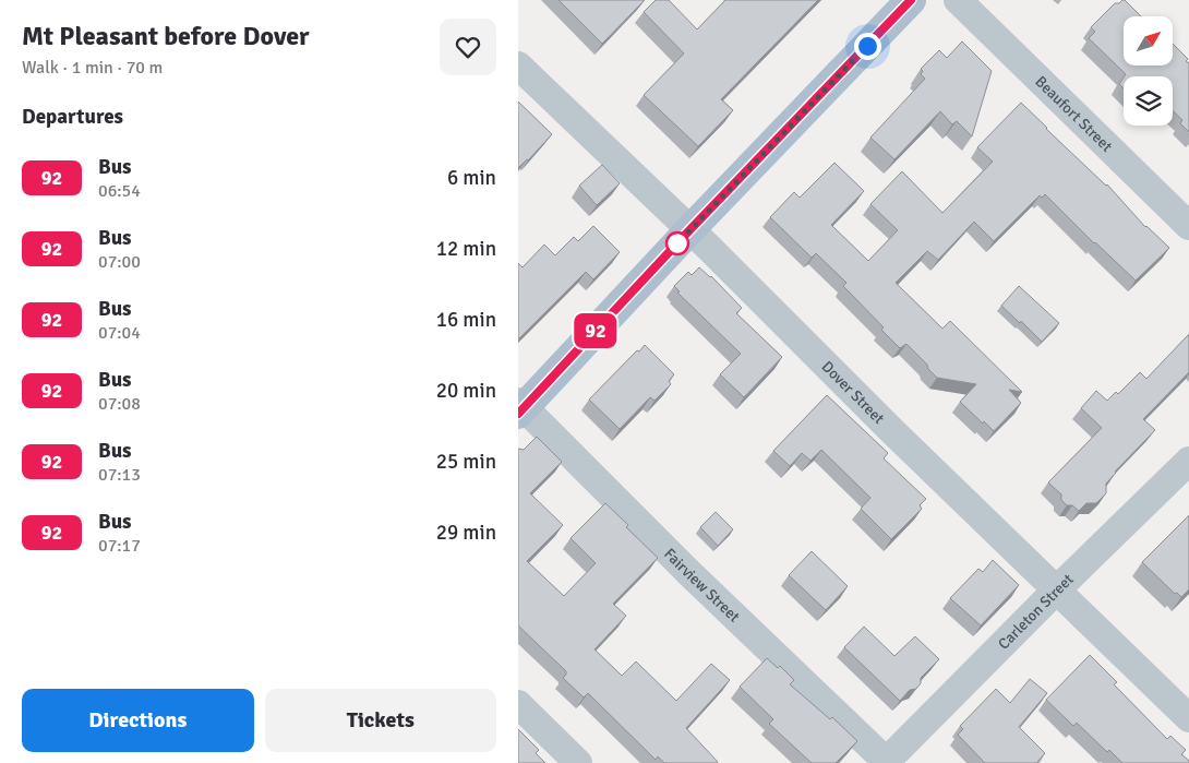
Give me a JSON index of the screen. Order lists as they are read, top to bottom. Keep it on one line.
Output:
{"streets":{"street":["Beaufort Street","Dover Street","Fairview Street","Carleton Street"]},"crossings":[["Dover Street","Carleton Street"],["Fairview Street","Carleton Street"]],"lines":["bus line 92"],"north":"top right","page":{"heading":[["Mt Pleasant before Dover","Walk · 1 min · 70 m"],"Departures"],"on_map":"92","list":[{"mark":"92","name":"Bus","note":"06:54","value":"6 min"},{"mark":"92","name":"Bus","note":"07:00","value":"12 min"},{"mark":"92","name":"Bus","note":"07:04","value":"16 min"},{"mark":"92","name":"Bus","note":"07:08","value":"20 min"},{"mark":"92","name":"Bus","note":"07:13","value":"25 min"},{"mark":"92","name":"Bus","note":"07:17","value":"29 min"}],"buttons":["Directions","Tickets"]}}
